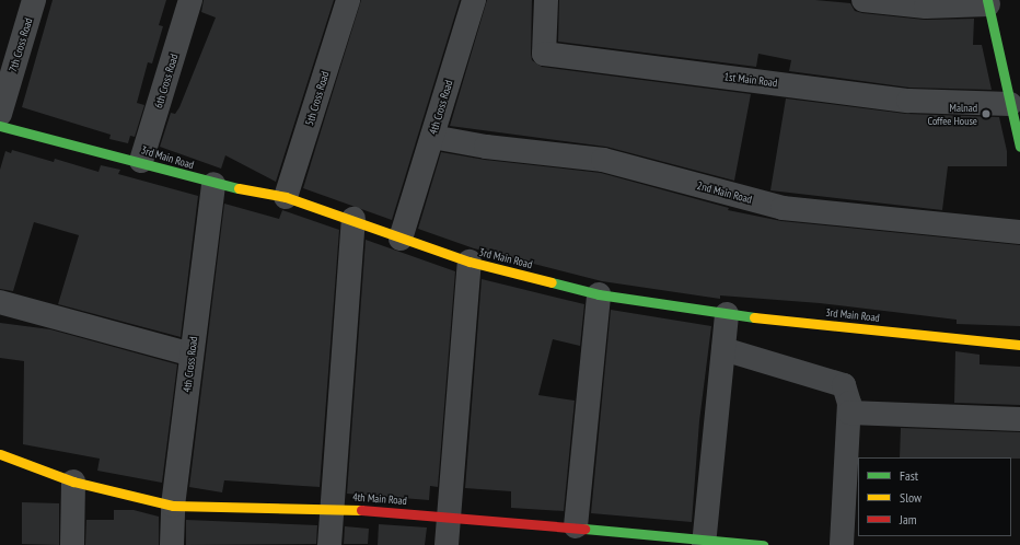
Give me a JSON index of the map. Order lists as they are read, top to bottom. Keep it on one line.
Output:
{"streets":{"street":["7th Cross Road","1st Main Road","6th Cross Road","5th Cross Road","4th Cross Road","3rd Main Road","2nd Main Road","4th Main Road"]},"crossings":[["6th Cross Road","3rd Main Road"],["5th Cross Road","3rd Main Road"],["4th Cross Road","3rd Main Road"],["4th Cross Road","2nd Main Road"],["4th Cross Road","4th Main Road"]],"places":["Malnad Coffee House"],"legend":["Fast","Slow","Jam"]}
